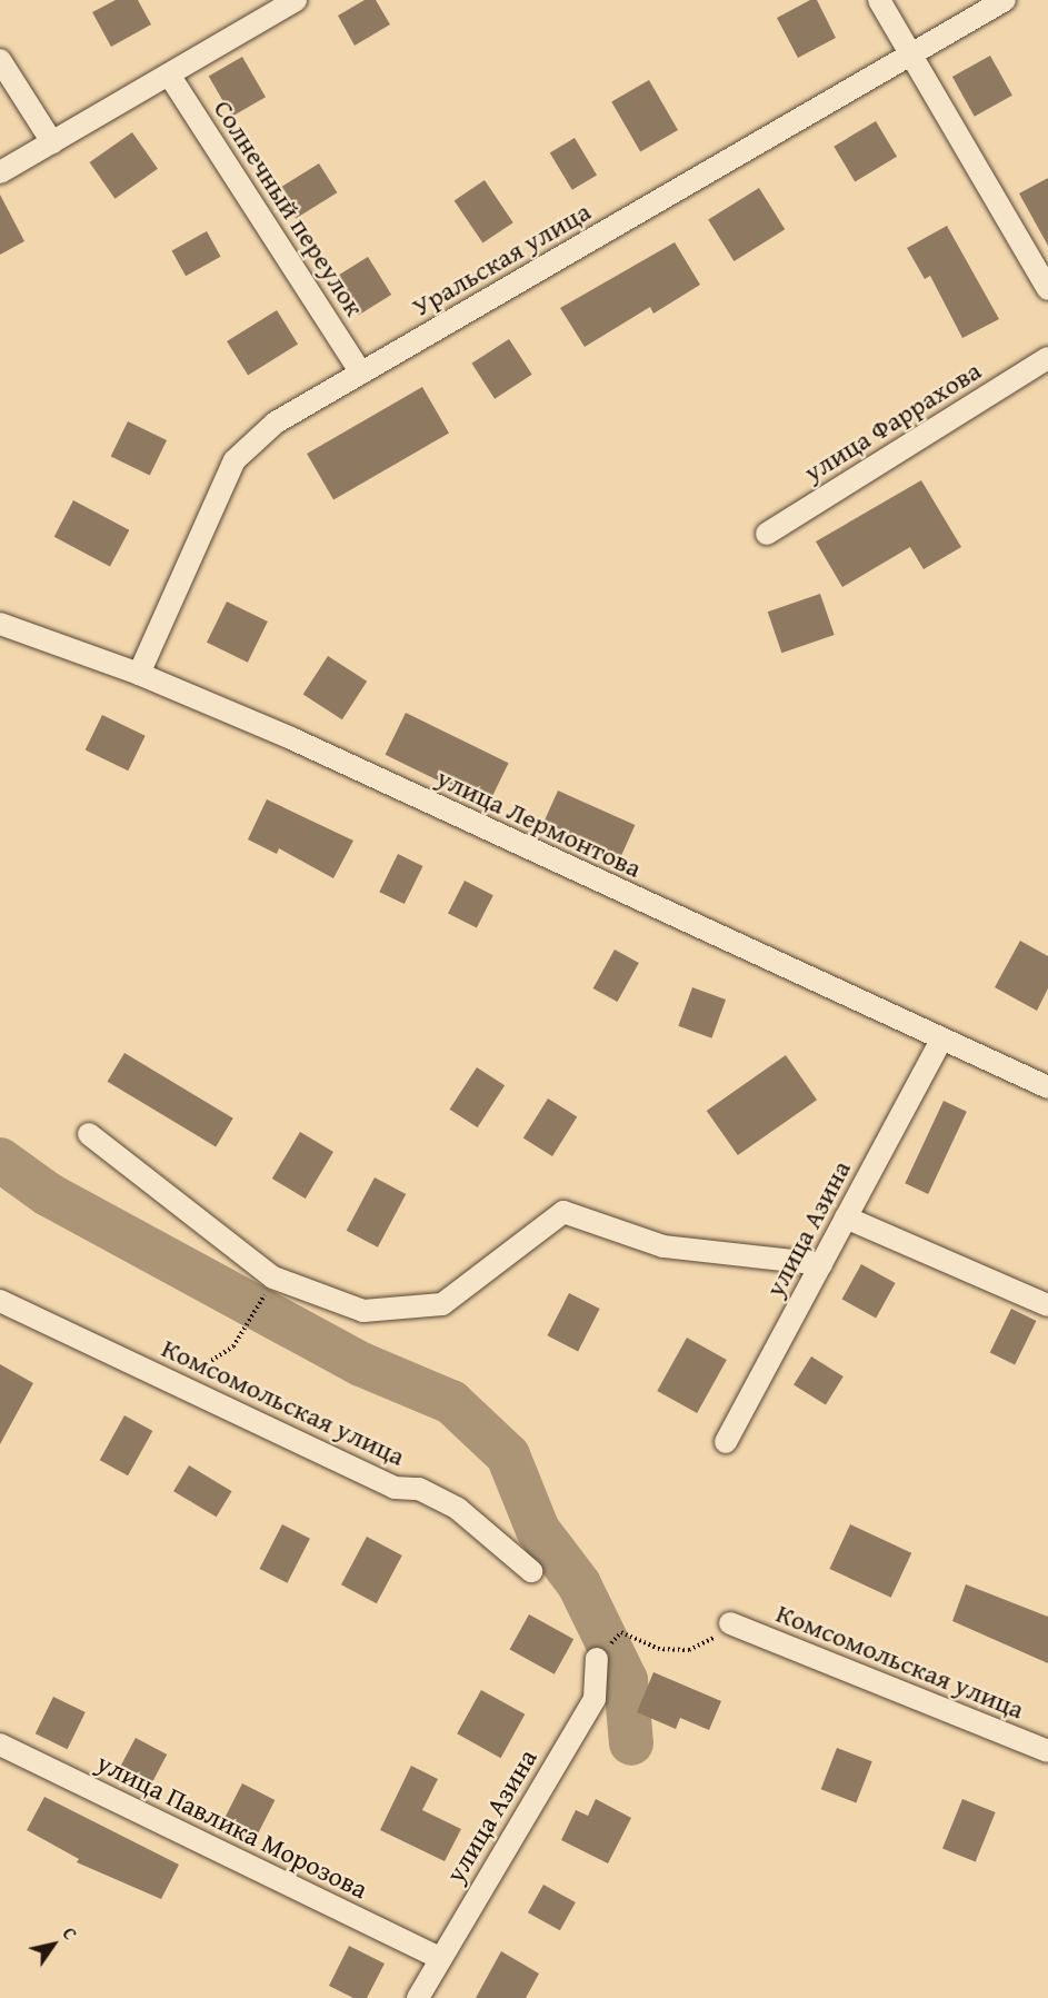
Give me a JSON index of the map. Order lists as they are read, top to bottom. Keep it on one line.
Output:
{"streets":{"street":["Солнечный переулок","Уральская улица","улица Фаррахова","улица Лермонтова","улица Азина","Комсомольская улица","улица Павлика Морозова"]},"crossings":[["Солнечный переулок","Уральская улица"],["Уральская улица","улица Лермонтова"],["улица Лермонтова","улица Азина"],["улица Азина","улица Павлика Морозова"]],"north":"top right"}
